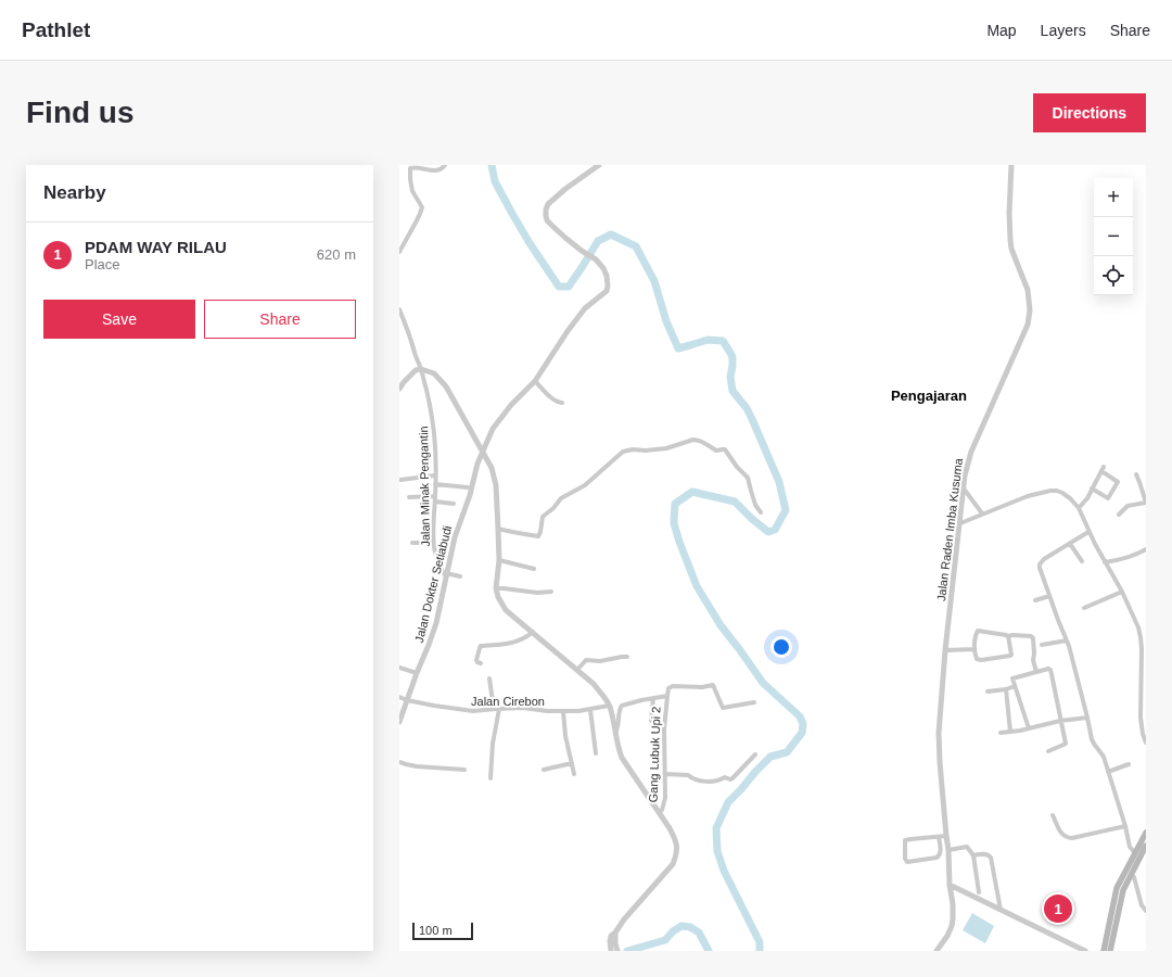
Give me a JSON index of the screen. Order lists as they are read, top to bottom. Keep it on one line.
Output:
{"streets":{"street":["Jalan Minak Pengantin","Jalan Raden Imba Kusuma","Jalan Dokter Setiabudi","Jalan Cirebon","Gang Lubuk Upi 2"]},"crossings":[["Jalan Minak Pengantin","Jalan Dokter Setiabudi"],["Jalan Dokter Setiabudi","Jalan Cirebon"]],"districts":["Pengajaran"],"scale_bar":"100 m","page":{"header":"Pathlet","nav":["Map","Layers","Share"],"buttons":["Directions",["Save","Share"]],"title":"Find us","heading":"Nearby","map_buttons":["+","−"],"list":[{"mark":"1","name":"PDAM WAY RILAU","note":"Place","value":"620 m"}],"pins":"1","scale":"100 m"}}
